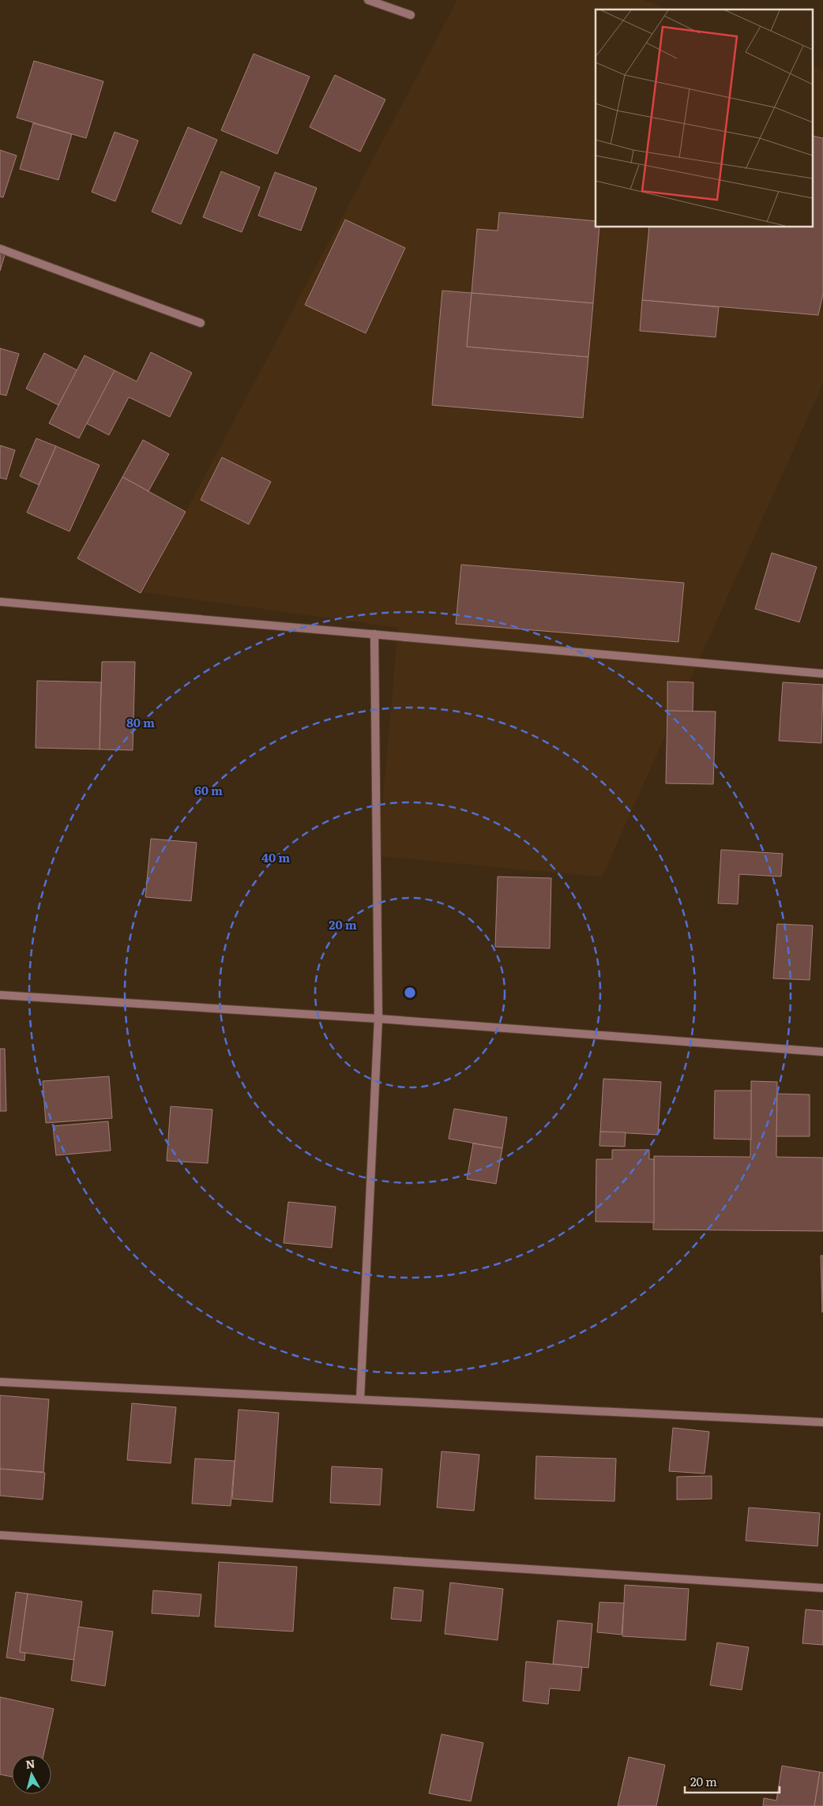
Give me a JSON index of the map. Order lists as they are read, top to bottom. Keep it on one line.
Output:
{"scale_bar":"20 m","north":"top","rings":["80 m","60 m","40 m","20 m"]}
